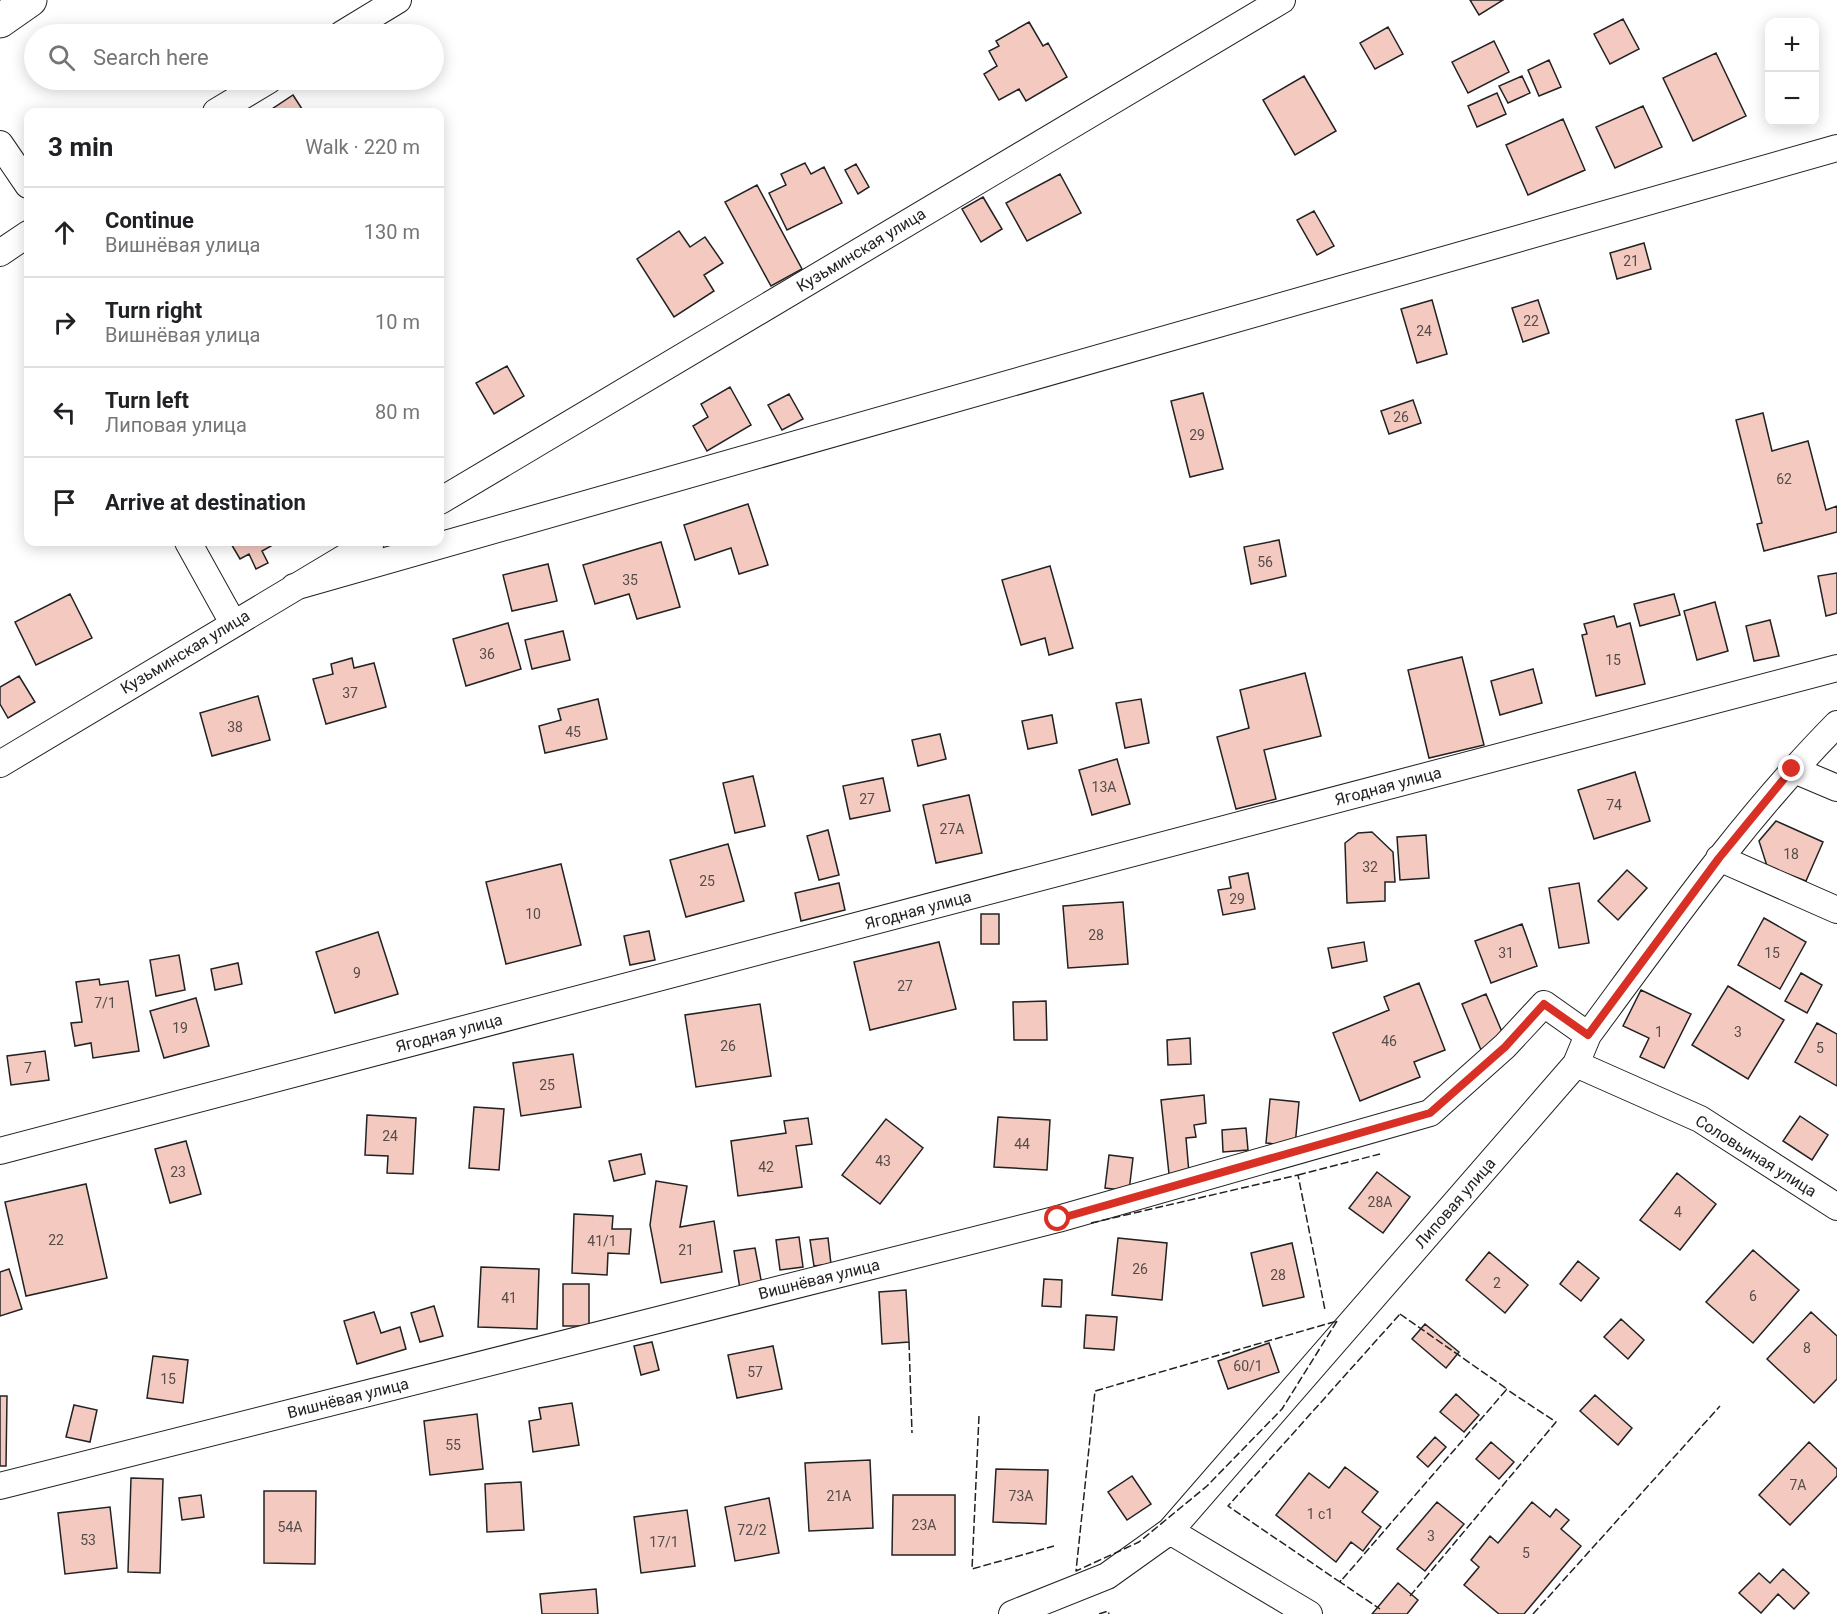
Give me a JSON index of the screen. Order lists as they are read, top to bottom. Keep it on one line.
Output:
{"streets":{"street":["Кузьминская улица","Ягодная улица","Соловьиная улица","Липовая улица","Вишнёвая улица"]},"crossings":[["Соловьиная улица","Липовая улица"],["Липовая улица","Вишнёвая улица"]],"house_numbers":["21","22","24","26","29","62","56","35","36","15","37","38","45","13А","27","74","27А","18","32","25","29","10","28","31","15","9","27","7/1","19","1","3","46","26","5","7","25","24","44","43","42","23","28А","4","22","41/1","21","26","28","2","6","41","8","60/1","57","15","55","7А","21А","73А","1 с1","23А","54А","72/2","3","53","17/1","5"],"page":{"map_buttons":["+","−"],"search":"Search here","heading":["3 min","Walk · 220 m"],"list":[["Continue","Вишнёвая улица","130 m"],["Turn right","Вишнёвая улица","10 m"],["Turn left","Липовая улица","80 m"],"Arrive at destination"]}}
